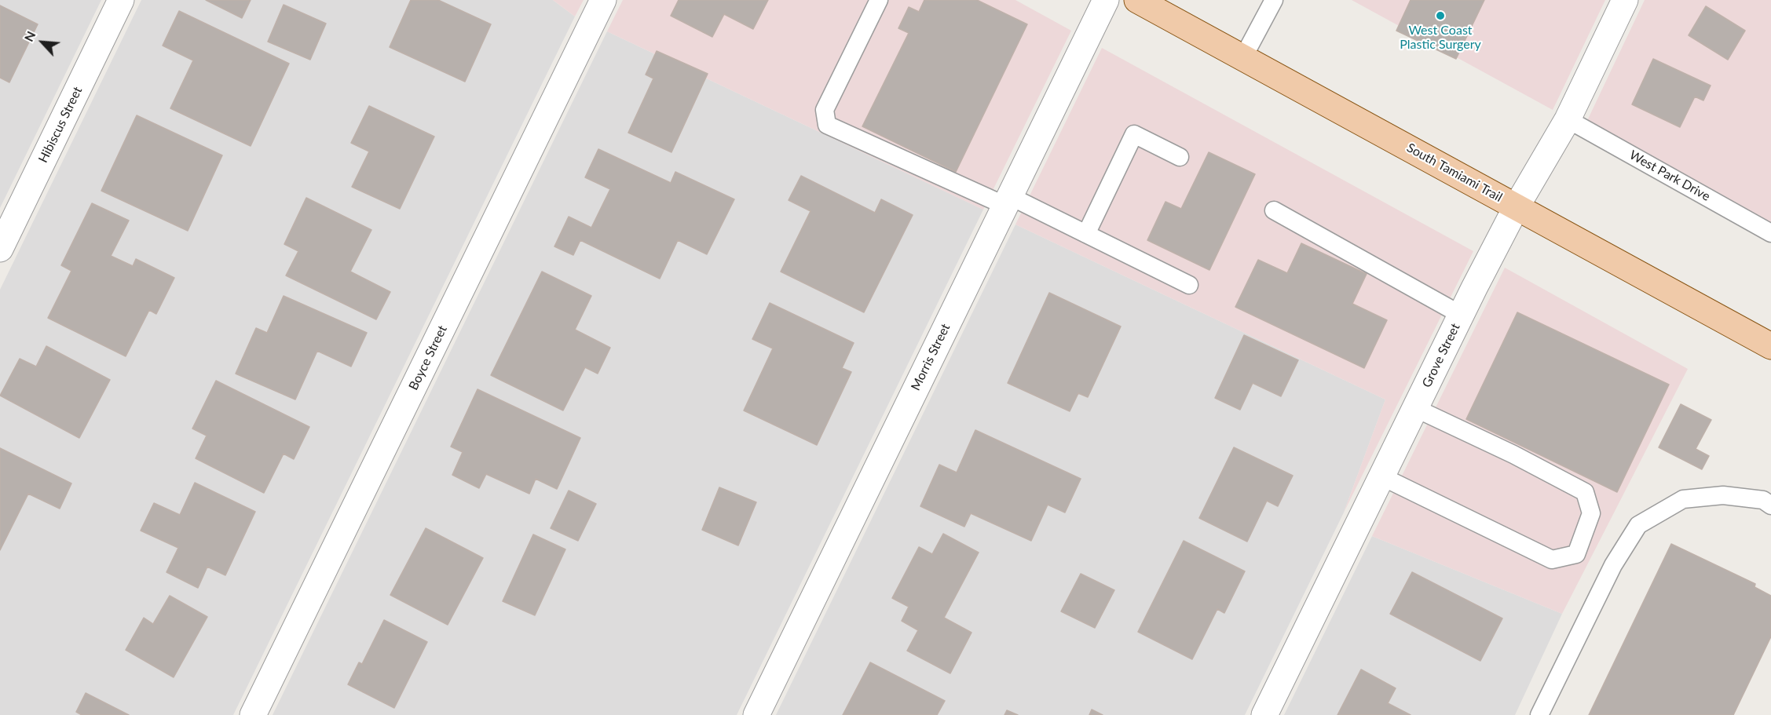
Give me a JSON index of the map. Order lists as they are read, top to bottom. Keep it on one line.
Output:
{"streets":{"main road":["South Tamiami Trail"],"street":["Hibiscus Street","Grove Street","Morris Street","Boyce Street"],"lane":["West Park Drive"]},"crossings":[["South Tamiami Trail","Grove Street"],["West Park Drive","Grove Street"]],"places":["West Coast Plastic Surgery"],"north":"top left"}
